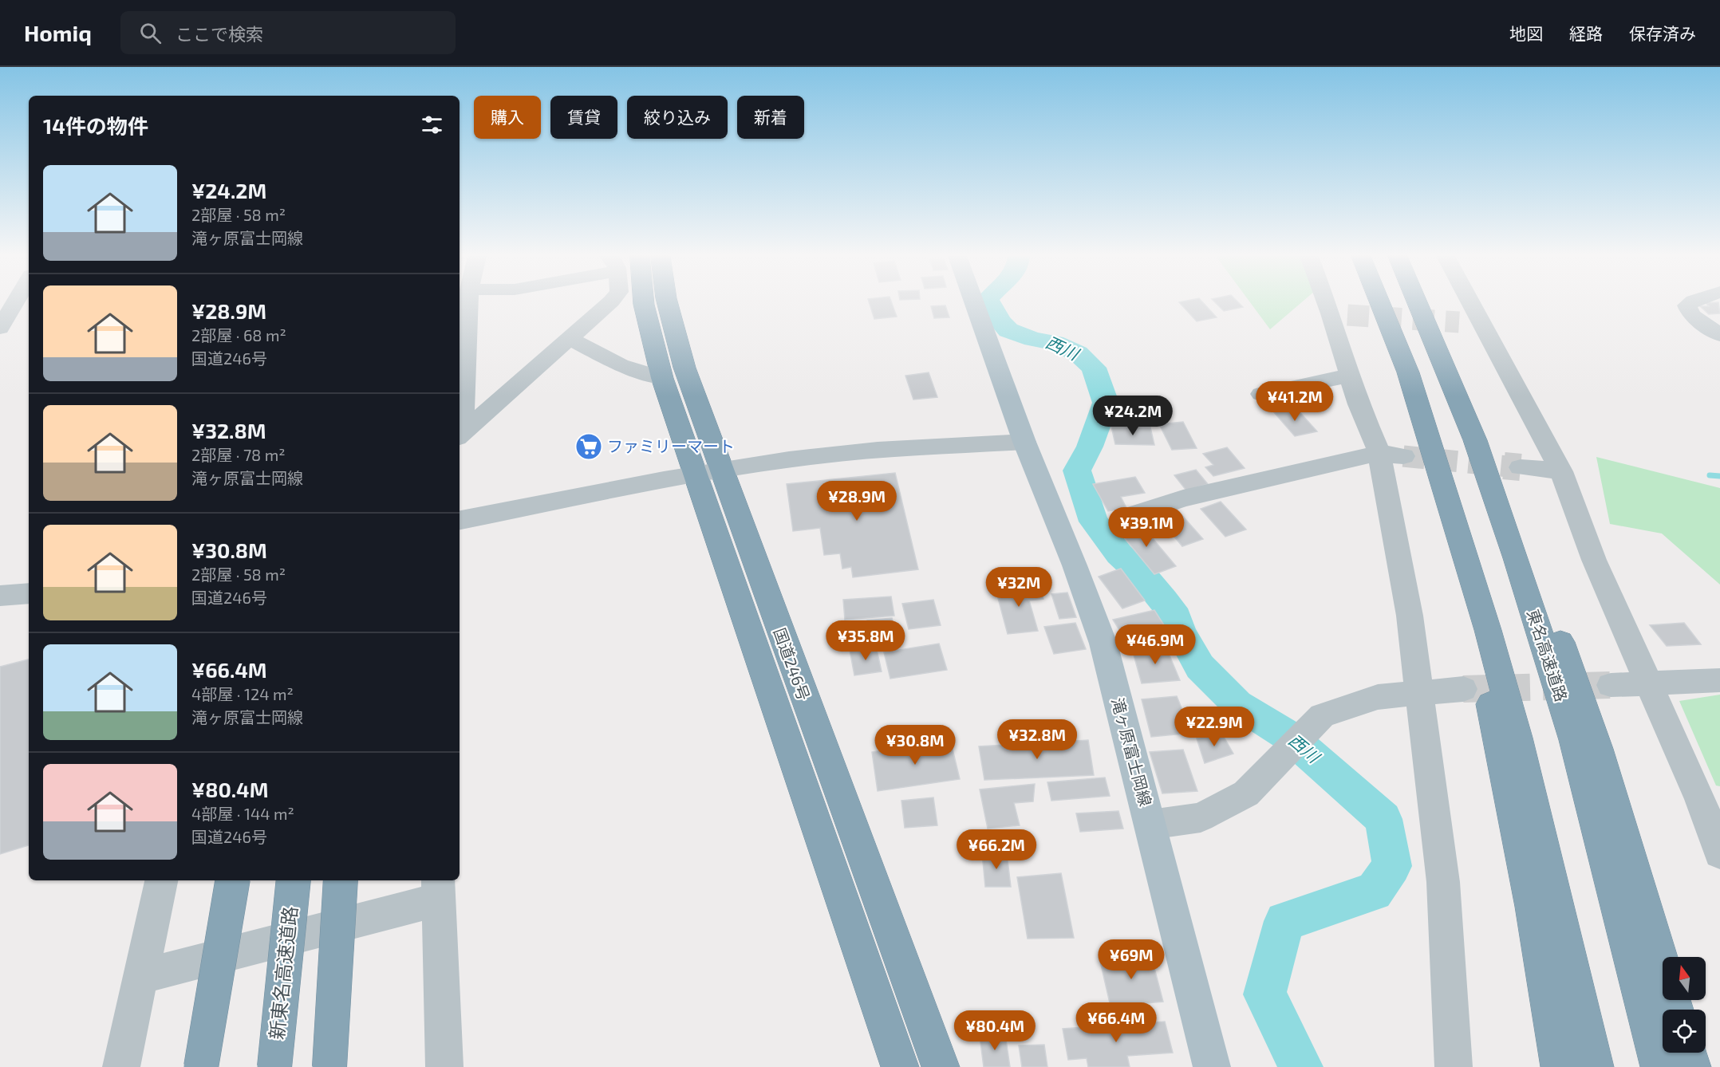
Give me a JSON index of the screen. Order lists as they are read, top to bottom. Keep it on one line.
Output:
{"streets":{"highway":["東名高速道路","国道246号","新東名高速道路"],"main road":["滝ヶ原富士岡線"]},"water":["西川"],"places":{"supermarket":["ファミリーマート"]},"north":"top","page":{"header":"Homiq","search":"ここで検索","nav":["地図","経路","保存済み"],"chip":["購入","賃貸","絞り込み","新着"],"heading":"14件の物件","list":[{"name":"¥24.2M","note":"2部屋 · 58 m² · 滝ヶ原富士岡線"},{"name":"¥28.9M","note":"2部屋 · 68 m² · 国道246号"},{"name":"¥32.8M","note":"2部屋 · 78 m² · 滝ヶ原富士岡線"},{"name":"¥30.8M","note":"2部屋 · 58 m² · 国道246号"},{"name":"¥66.4M","note":"4部屋 · 124 m² · 滝ヶ原富士岡線"},{"name":"¥80.4M","note":"4部屋 · 144 m² · 国道246号"}],"price":["¥41.2M","¥24.2M","¥28.9M","¥39.1M","¥32M","¥35.8M","¥46.9M","¥22.9M","¥32.8M","¥30.8M","¥66.2M","¥69M","¥66.4M","¥80.4M"]}}
